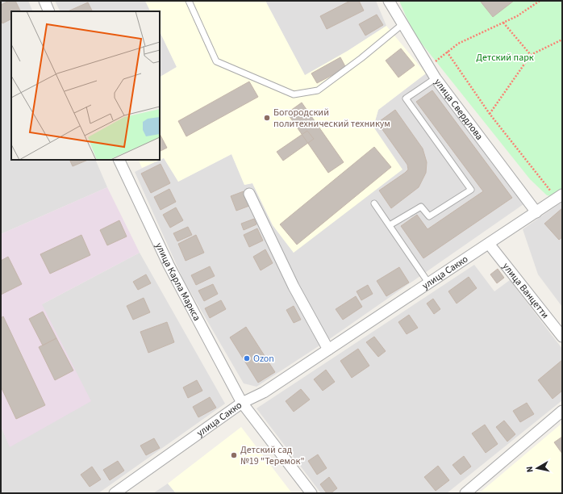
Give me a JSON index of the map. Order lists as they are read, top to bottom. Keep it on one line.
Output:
{"streets":{"street":["улица Свердлова","улица Сакко","улица Карла Маркса","улица Ванцетти"]},"crossings":[["улица Свердлова","улица Сакко"],["улица Сакко","улица Карла Маркса"],["улица Сакко","улица Ванцетти"]],"parks":["Детский парк"],"places":["Богородский политехнический техникум","Ozon","Детский сад №19 \"Теремок\""],"north":"left"}
